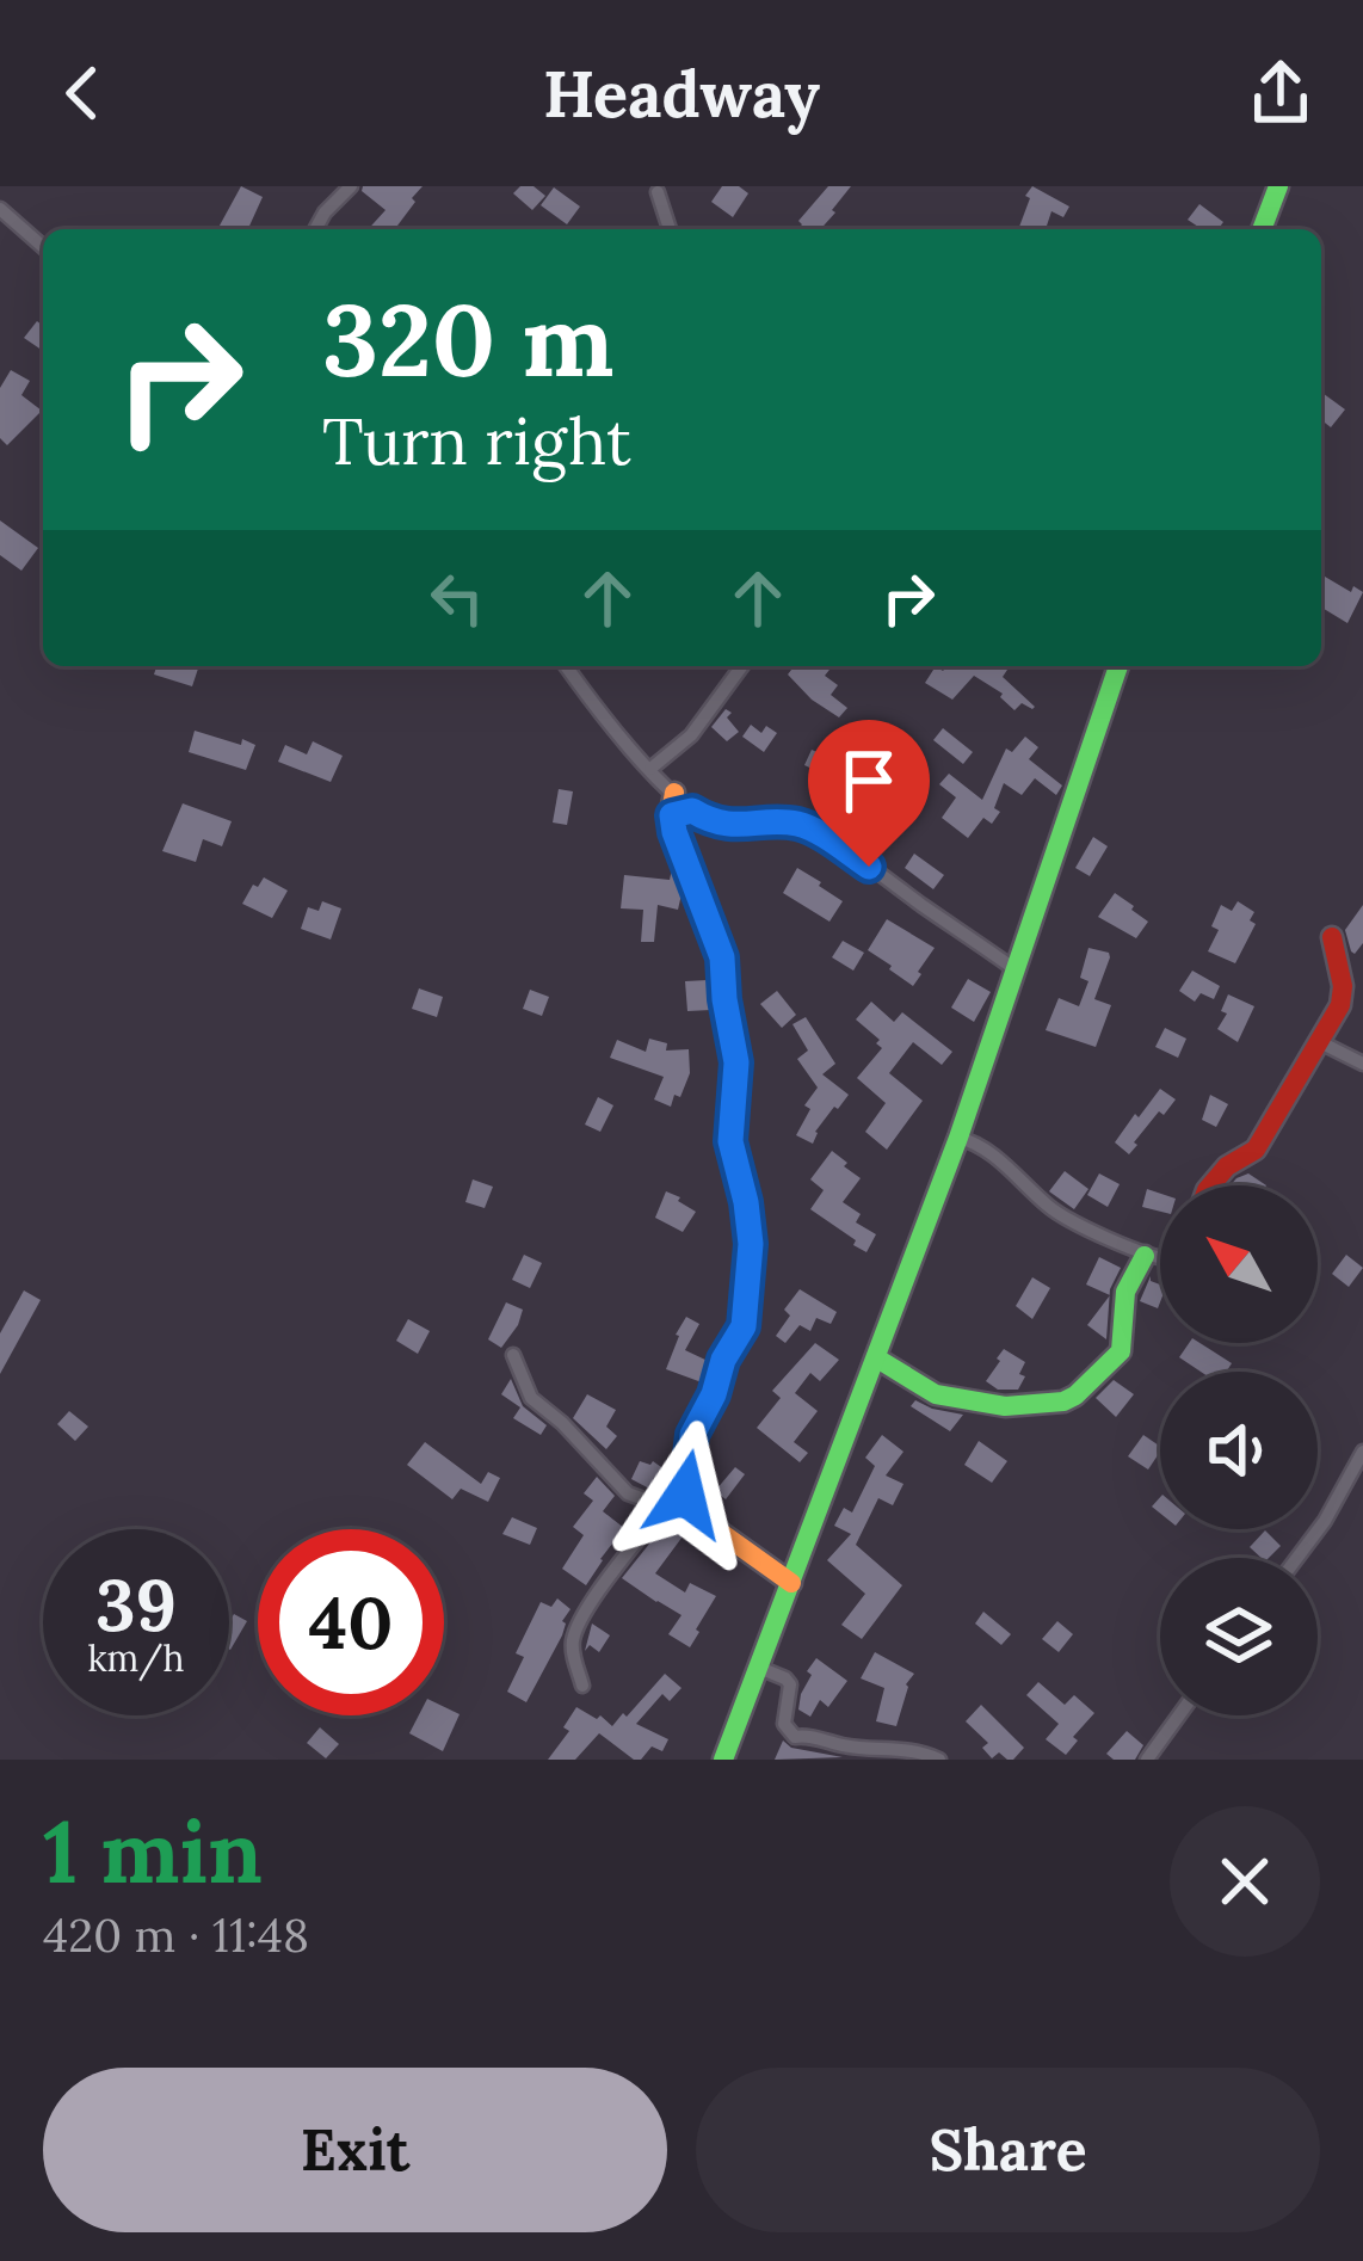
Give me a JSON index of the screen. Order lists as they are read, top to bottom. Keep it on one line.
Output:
{"north":"top left","page":{"header":"Headway","turn":["320 m","Turn right"],"speed":"39 km/h","limit":"40","heading":["1 min","420 m · 11:48"],"buttons":["Exit","Share"]}}
